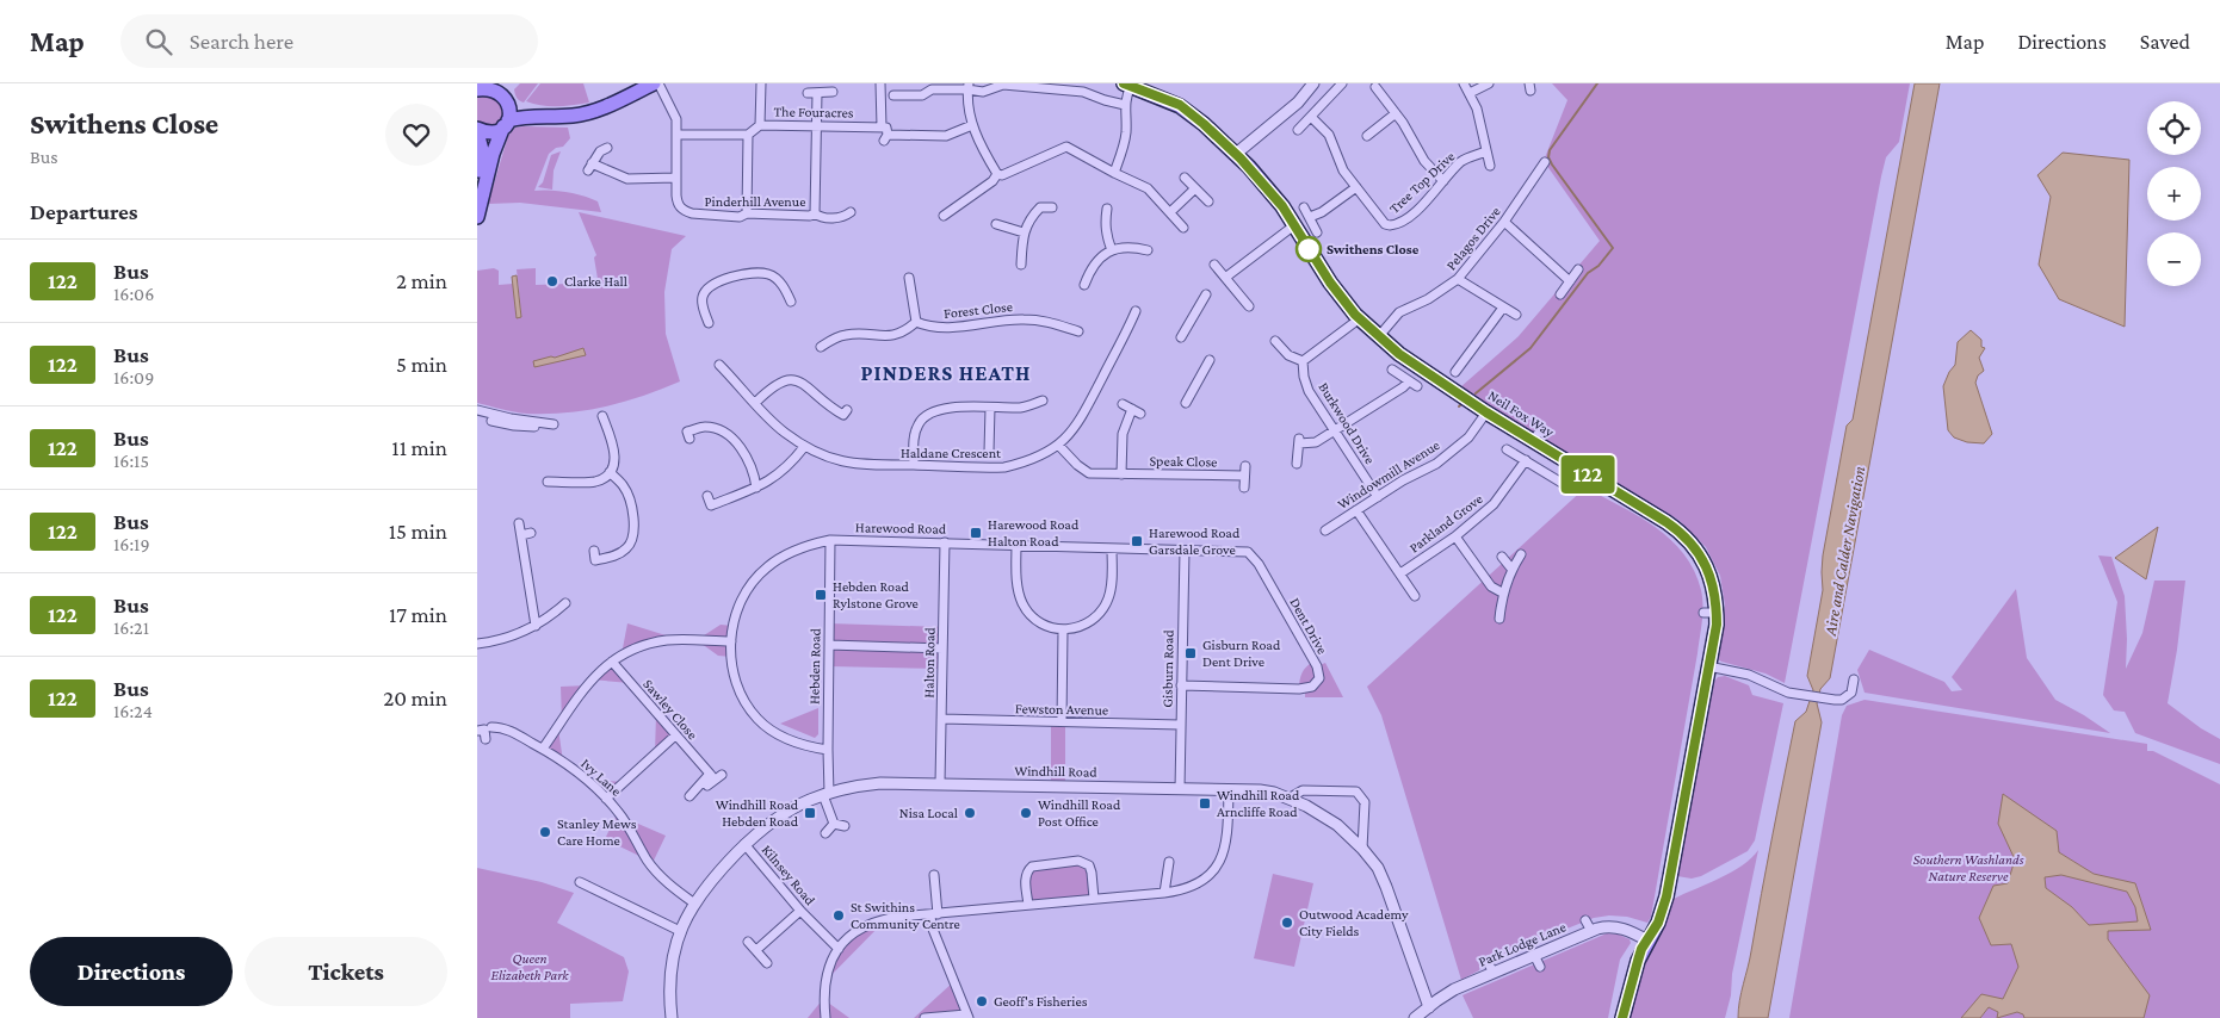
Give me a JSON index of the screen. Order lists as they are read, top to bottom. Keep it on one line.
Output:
{"streets":{"main road":["Neil Fox Way"],"street":["The Fouracres","Tree Top Drive","Pinderhill Avenue","Pelagos Drive","Forest Close","Burkwood Drive","Haldane Crescent","Speak Close","Windowmill Avenue","Parkland Grove","Harewood Road","Dent Drive","Halton Road","Hebden Road","Gisburn Road","Sawley Close","Fewston Avenue","Windhill Road","Ivy Lane","Kilnsey Road","Park Lodge Lane"]},"crossings":[["Pelagos Drive","Neil Fox Way"],["Neil Fox Way","Windowmill Avenue"],["Neil Fox Way","Park Lodge Lane"],["Burkwood Drive","Windowmill Avenue"],["Haldane Crescent","Speak Close"],["Harewood Road","Dent Drive"],["Harewood Road","Halton Road"],["Harewood Road","Hebden Road"],["Harewood Road","Gisburn Road"],["Dent Drive","Gisburn Road"],["Halton Road","Fewston Avenue"],["Halton Road","Windhill Road"],["Hebden Road","Windhill Road"],["Gisburn Road","Fewston Avenue"],["Gisburn Road","Windhill Road"],["Windhill Road","Ivy Lane"],["Windhill Road","Kilnsey Road"],["Windhill Road","Park Lodge Lane"]],"districts":["PINDERS HEATH"],"water":["Aire and Calder Navigation"],"parks":["Southern Washlands Nature Reserve","Queen Elizabeth Park"],"places":{"other":["Swithens Close","Clarke Hall","Nisa Local","Windhill Road Post Office","Stanley Mews Care Home","St Swithins Community Centre","Outwood Academy City Fields","Geoff's Fisheries"],"transit":["Harewood Road Halton Road","Harewood Road Garsdale Grove","Hebden Road Rylstone Grove","Gisburn Road Dent Drive","Windhill Road Arncliffe Road","Windhill Road Hebden Road"]},"lines":["bus line 122"],"page":{"header":"Map","search":"Search here","nav":["Map","Directions","Saved"],"heading":[["Swithens Close","Bus"],"Departures"],"on_map":"122","map_buttons":["+","−"],"list":[{"mark":"122","name":"Bus","note":"16:06","value":"2 min"},{"mark":"122","name":"Bus","note":"16:09","value":"5 min"},{"mark":"122","name":"Bus","note":"16:15","value":"11 min"},{"mark":"122","name":"Bus","note":"16:19","value":"15 min"},{"mark":"122","name":"Bus","note":"16:21","value":"17 min"},{"mark":"122","name":"Bus","note":"16:24","value":"20 min"}],"buttons":["Directions","Tickets"]}}
